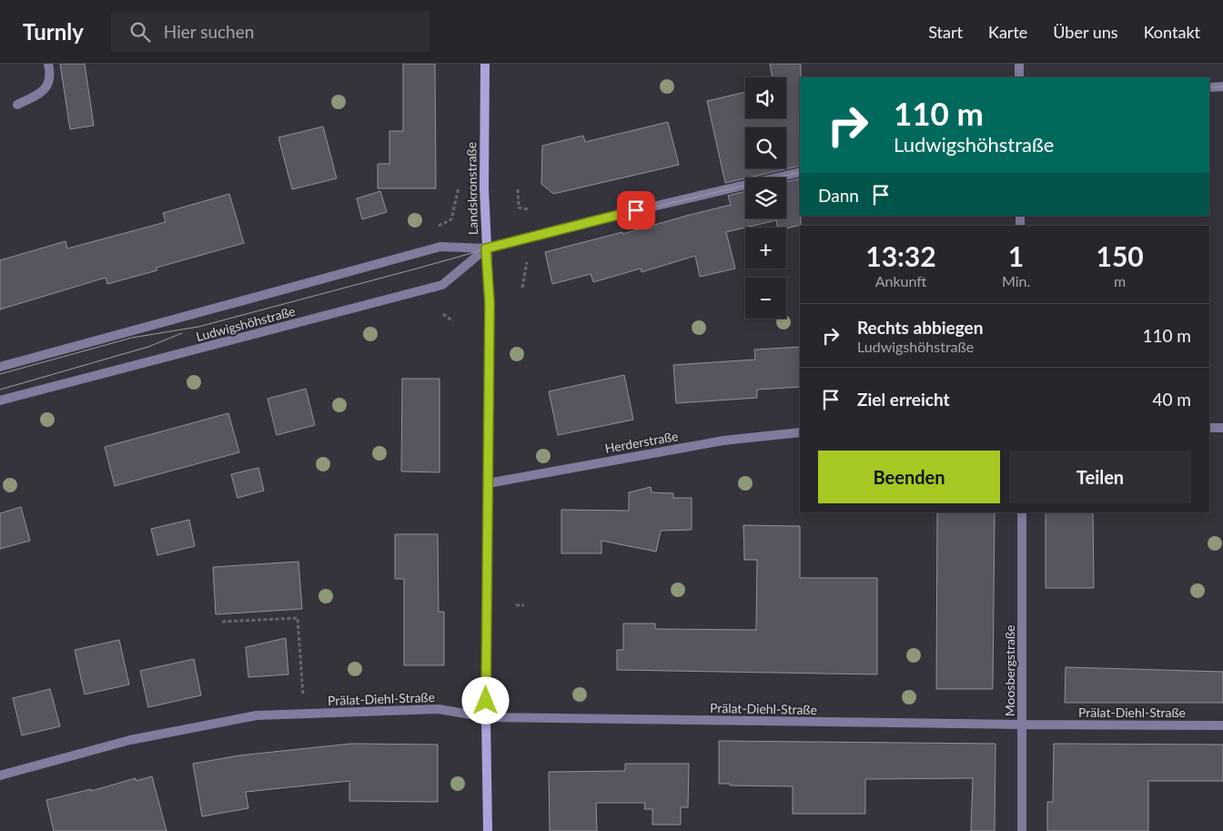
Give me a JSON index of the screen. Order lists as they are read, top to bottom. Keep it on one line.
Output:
{"streets":{"main road":["Landskronstraße"],"street":["Ludwigshöhstraße","Herderstraße","Moosbergstraße","Prälat-Diehl-Straße"]},"crossings":[["Landskronstraße","Ludwigshöhstraße"],["Landskronstraße","Herderstraße"],["Landskronstraße","Prälat-Diehl-Straße"],["Moosbergstraße","Prälat-Diehl-Straße"]],"page":{"header":"Turnly","search":"Hier suchen","nav":["Start","Karte","Über uns","Kontakt"],"map_buttons":["+","−"],"turn":["110 m","Ludwigshöhstraße"],"then":"Dann","eta":["13:32","Ankunft","1","Min.","150","m"],"list":[{"name":"Rechts abbiegen","note":"Ludwigshöhstraße","value":"110 m"},{"name":"Ziel erreicht","value":"40 m"}],"buttons":["Beenden","Teilen"]}}
